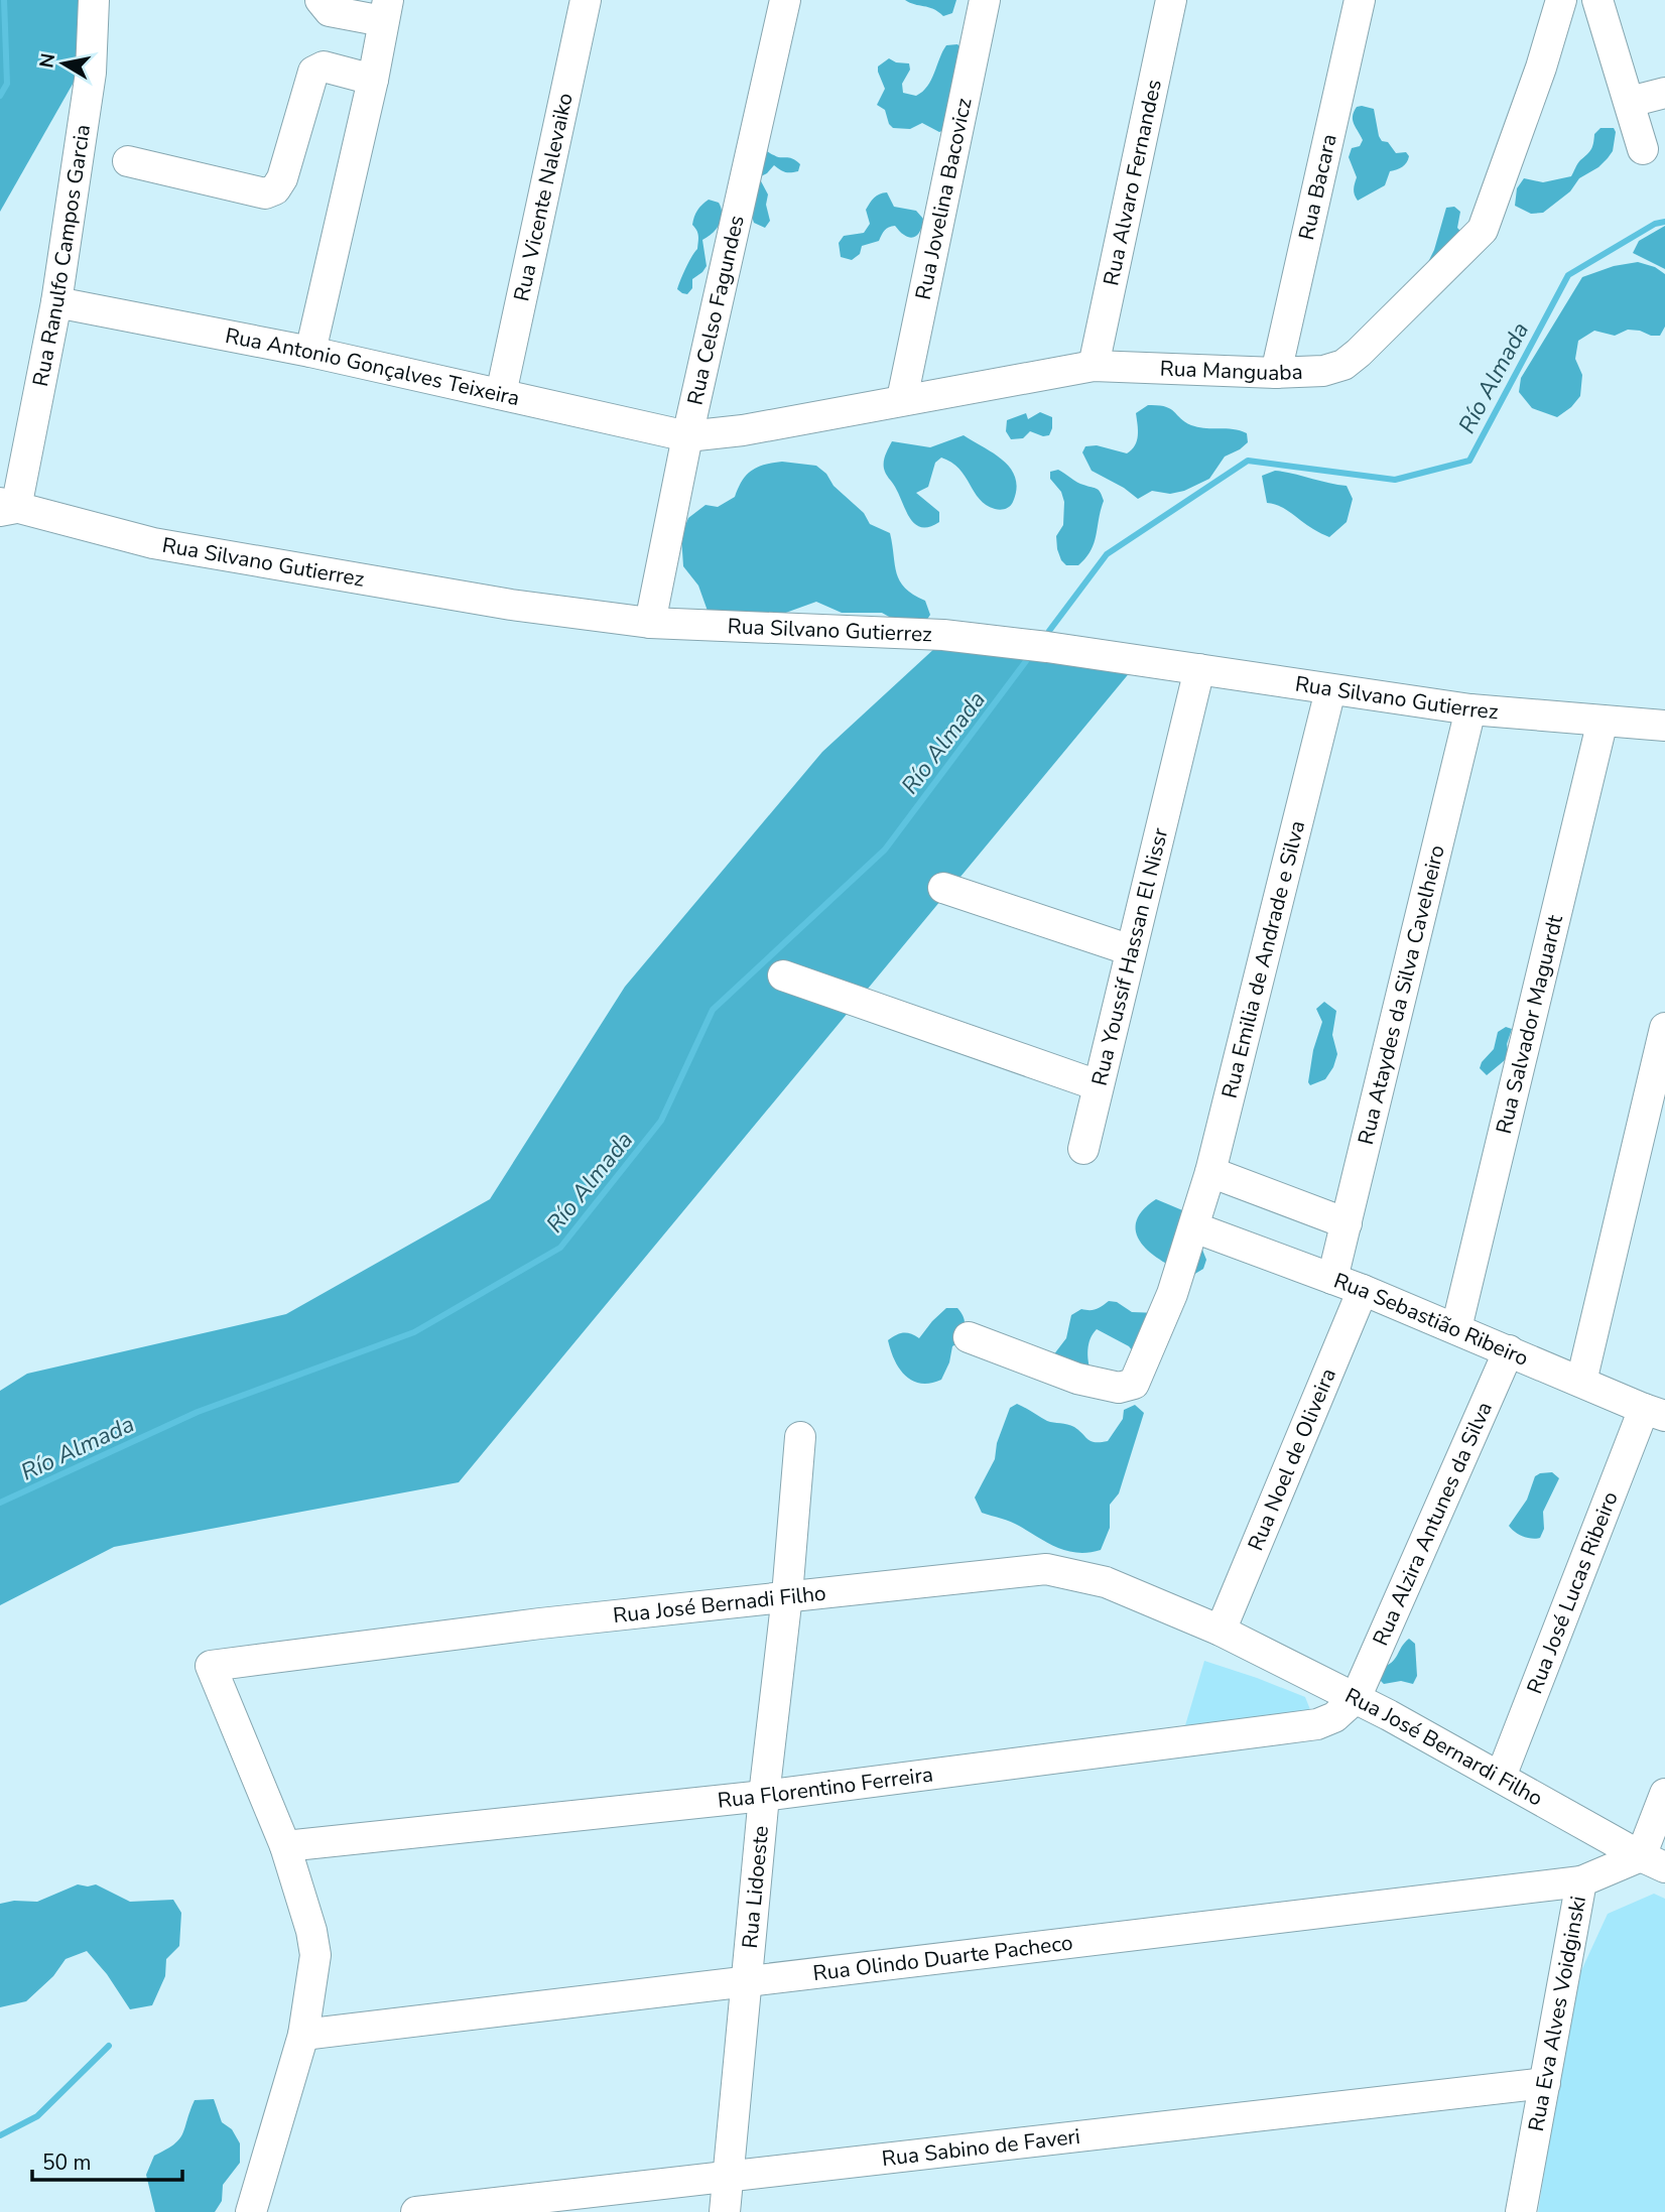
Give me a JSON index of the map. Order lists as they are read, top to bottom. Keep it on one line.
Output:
{"streets":{"street":["Rua Alvaro Fernandes","Rua Bacara","Rua Vicente Nalevaiko","Rua Jovelina Bacovicz","Rua Ranulfo Campos Garcia","Rua Celso Fagundes","Rua Antonio Gonçalves Teixeira","Rua Manguaba","Rua Silvano Gutierrez","Rua Youssif Hassan El Nissr","Rua Emilia de Andrade e Silva","Rua Ataydes da Silva Cavelheiro","Rua Salvador Maguardt","Rua Sebastião Ribeiro","Rua Noel de Oliveira","Rua Alzira Antunes da Silva","Rua José Lucas Ribeiro","Rua José Bernadi Filho","Rua José Bernardi Filho","Rua Florentino Ferreira","Rua Lidoeste","Rua Olindo Duarte Pacheco","Rua Eva Alves Voidginski","Rua Sabino de Faveri"]},"crossings":[["Rua Alvaro Fernandes","Rua Manguaba"],["Rua Bacara","Rua Manguaba"],["Rua Vicente Nalevaiko","Rua Antonio Gonçalves Teixeira"],["Rua Jovelina Bacovicz","Rua Manguaba"],["Rua Ranulfo Campos Garcia","Rua Antonio Gonçalves Teixeira"],["Rua Ranulfo Campos Garcia","Rua Silvano Gutierrez"],["Rua Celso Fagundes","Rua Antonio Gonçalves Teixeira"],["Rua Celso Fagundes","Rua Manguaba"],["Rua Celso Fagundes","Rua Silvano Gutierrez"],["Rua Antonio Gonçalves Teixeira","Rua Manguaba"],["Rua Silvano Gutierrez","Rua Youssif Hassan El Nissr"],["Rua Silvano Gutierrez","Rua Emilia de Andrade e Silva"],["Rua Silvano Gutierrez","Rua Ataydes da Silva Cavelheiro"],["Rua Silvano Gutierrez","Rua Salvador Maguardt"],["Rua Emilia de Andrade e Silva","Rua Sebastião Ribeiro"],["Rua Ataydes da Silva Cavelheiro","Rua Sebastião Ribeiro"],["Rua Salvador Maguardt","Rua Sebastião Ribeiro"],["Rua Sebastião Ribeiro","Rua Noel de Oliveira"],["Rua Sebastião Ribeiro","Rua Alzira Antunes da Silva"],["Rua Sebastião Ribeiro","Rua José Lucas Ribeiro"],["Rua Noel de Oliveira","Rua José Bernadi Filho"],["Rua Noel de Oliveira","Rua José Bernardi Filho"],["Rua Alzira Antunes da Silva","Rua José Bernardi Filho"],["Rua Alzira Antunes da Silva","Rua Florentino Ferreira"],["Rua José Lucas Ribeiro","Rua José Bernardi Filho"],["Rua José Bernadi Filho","Rua José Bernardi Filho"],["Rua José Bernadi Filho","Rua Florentino Ferreira"],["Rua José Bernadi Filho","Rua Lidoeste"],["Rua José Bernardi Filho","Rua Florentino Ferreira"],["Rua José Bernardi Filho","Rua Eva Alves Voidginski"],["Rua Florentino Ferreira","Rua Lidoeste"],["Rua Lidoeste","Rua Olindo Duarte Pacheco"],["Rua Lidoeste","Rua Sabino de Faveri"],["Rua Olindo Duarte Pacheco","Rua Eva Alves Voidginski"],["Rua Eva Alves Voidginski","Rua Sabino de Faveri"]],"water":["Río Almada"],"scale_bar":"50 m","north":"left"}
